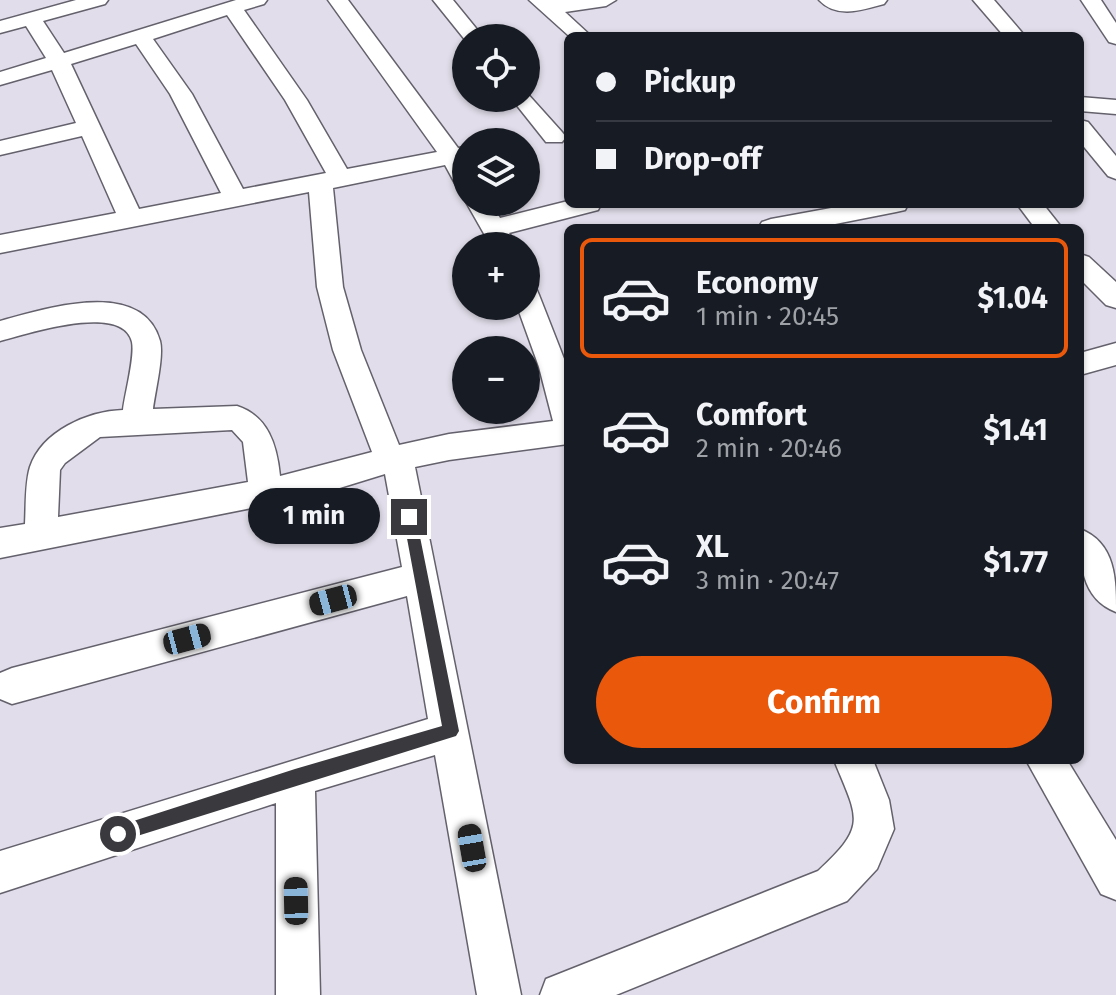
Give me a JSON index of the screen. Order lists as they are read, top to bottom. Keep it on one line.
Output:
{"page":{"map_buttons":["+","−"],"banner":["Pickup","Drop-off"],"list":[{"name":"Economy","note":"1 min · 20:45","value":"$1.04"},{"name":"Comfort","note":"2 min · 20:46","value":"$1.41"},{"name":"XL","note":"3 min · 20:47","value":"$1.77"}],"bubble":"1 min","buttons":"Confirm"}}
